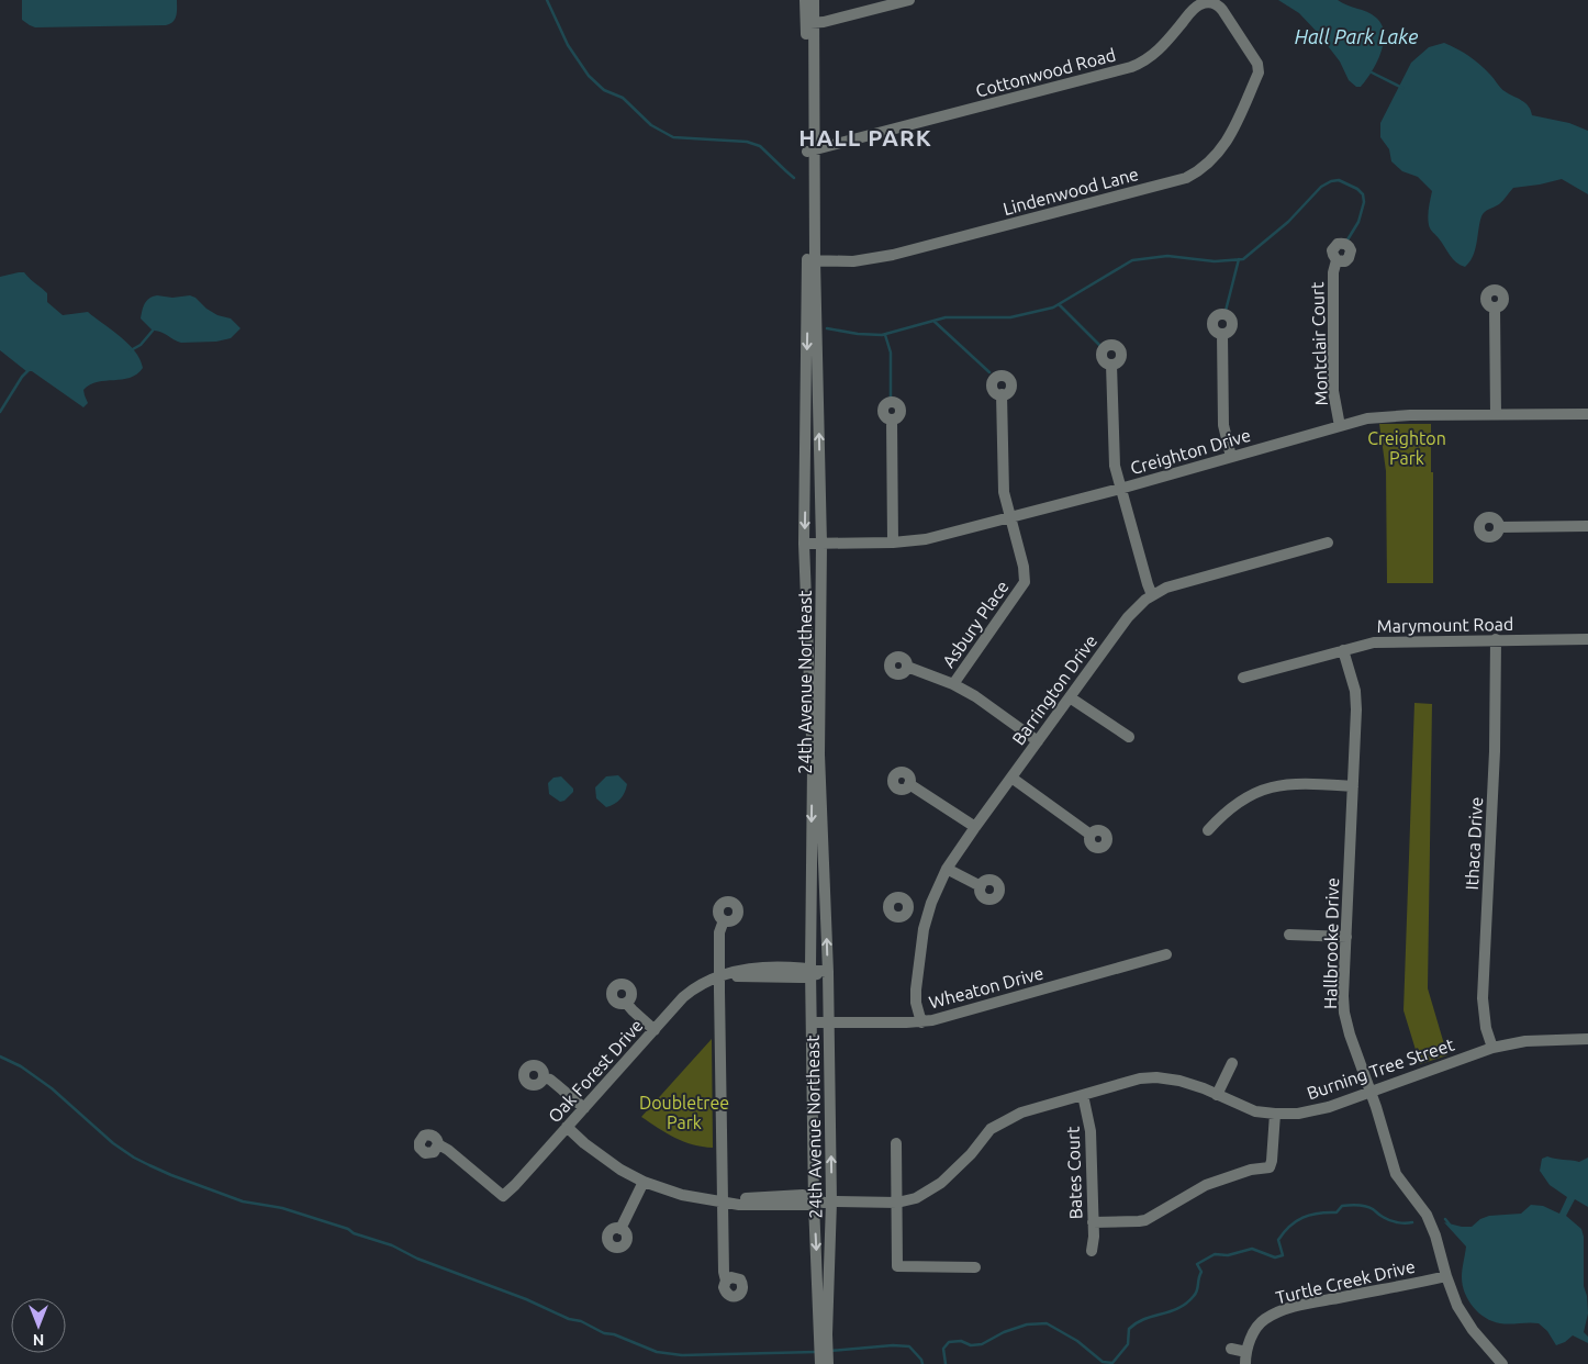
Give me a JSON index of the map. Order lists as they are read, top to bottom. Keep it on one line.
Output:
{"streets":{"street":["Cottonwood Road","Lindenwood Lane","Montclair Court","Creighton Drive","Asbury Place","Marymount Road","24th Avenue Northeast","Barrington Drive","Ithaca Drive","Hallbrooke Drive","Wheaton Drive","Burning Tree Street","Oak Forest Drive","Bates Court","Turtle Creek Drive"]},"crossings":[["Cottonwood Road","Lindenwood Lane"],["Cottonwood Road","24th Avenue Northeast"],["Lindenwood Lane","24th Avenue Northeast"],["Montclair Court","Creighton Drive"],["Creighton Drive","Asbury Place"],["Creighton Drive","24th Avenue Northeast"],["Marymount Road","Ithaca Drive"],["Marymount Road","Hallbrooke Drive"],["24th Avenue Northeast","Wheaton Drive"],["24th Avenue Northeast","Burning Tree Street"],["24th Avenue Northeast","Oak Forest Drive"],["Barrington Drive","Wheaton Drive"],["Ithaca Drive","Burning Tree Street"],["Hallbrooke Drive","Burning Tree Street"],["Hallbrooke Drive","Turtle Creek Drive"],["Burning Tree Street","Oak Forest Drive"],["Burning Tree Street","Bates Court"]],"districts":["HALL PARK"],"water":["Hall Park Lake"],"parks":["Creighton Park","Doubletree Park"],"north":"bottom"}
